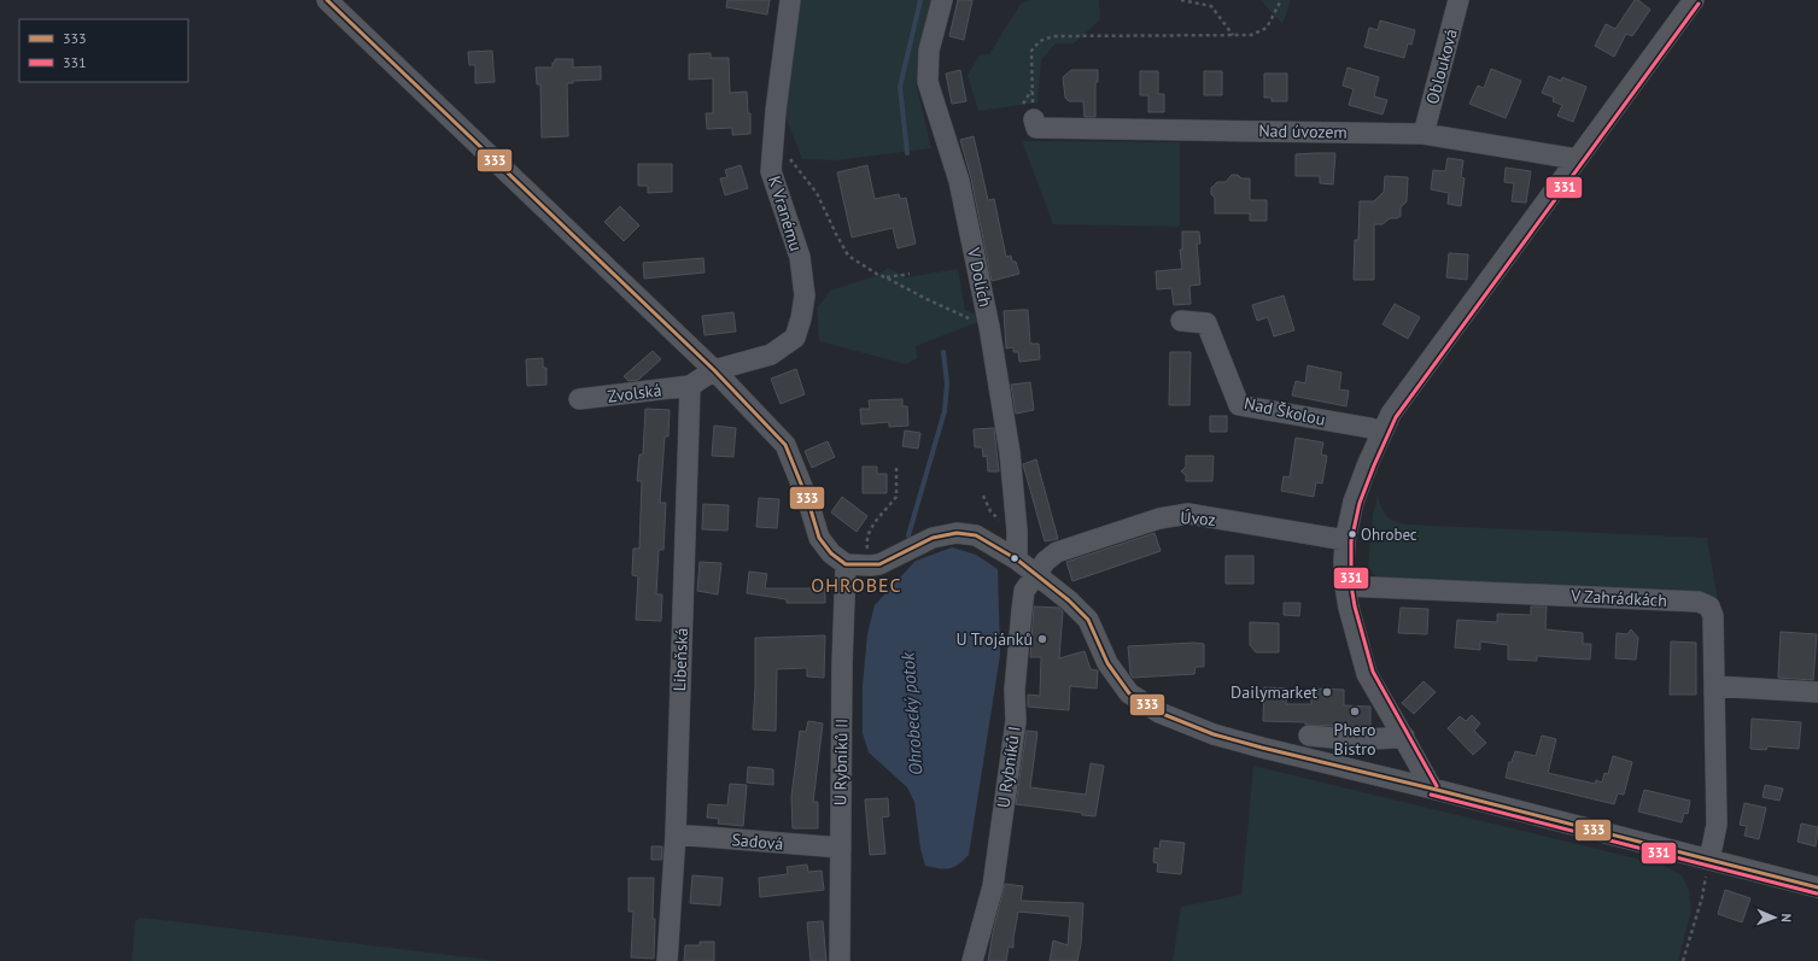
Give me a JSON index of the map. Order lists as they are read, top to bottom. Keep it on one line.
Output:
{"streets":{"street":["Oblouková","Nad úvozem","K Vranému","V Dolích","Zvolská","Nad Školou","Úvoz","V Zahrádkách","Libeňská","U Rybníků II","U Rybníků I","Sadová"]},"crossings":[["Oblouková","Nad úvozem"],["Zvolská","Libeňská"],["Úvoz","U Rybníků I"],["Libeňská","Sadová"],["U Rybníků II","Sadová"]],"districts":["OHROBEC"],"water":["Ohrobecký potok"],"places":["Ohrobec","U Trojánků","Dailymarket","Phero Bistro"],"lines":["transit line 333","transit line 331"],"legend":["333","331"],"north":"right"}
